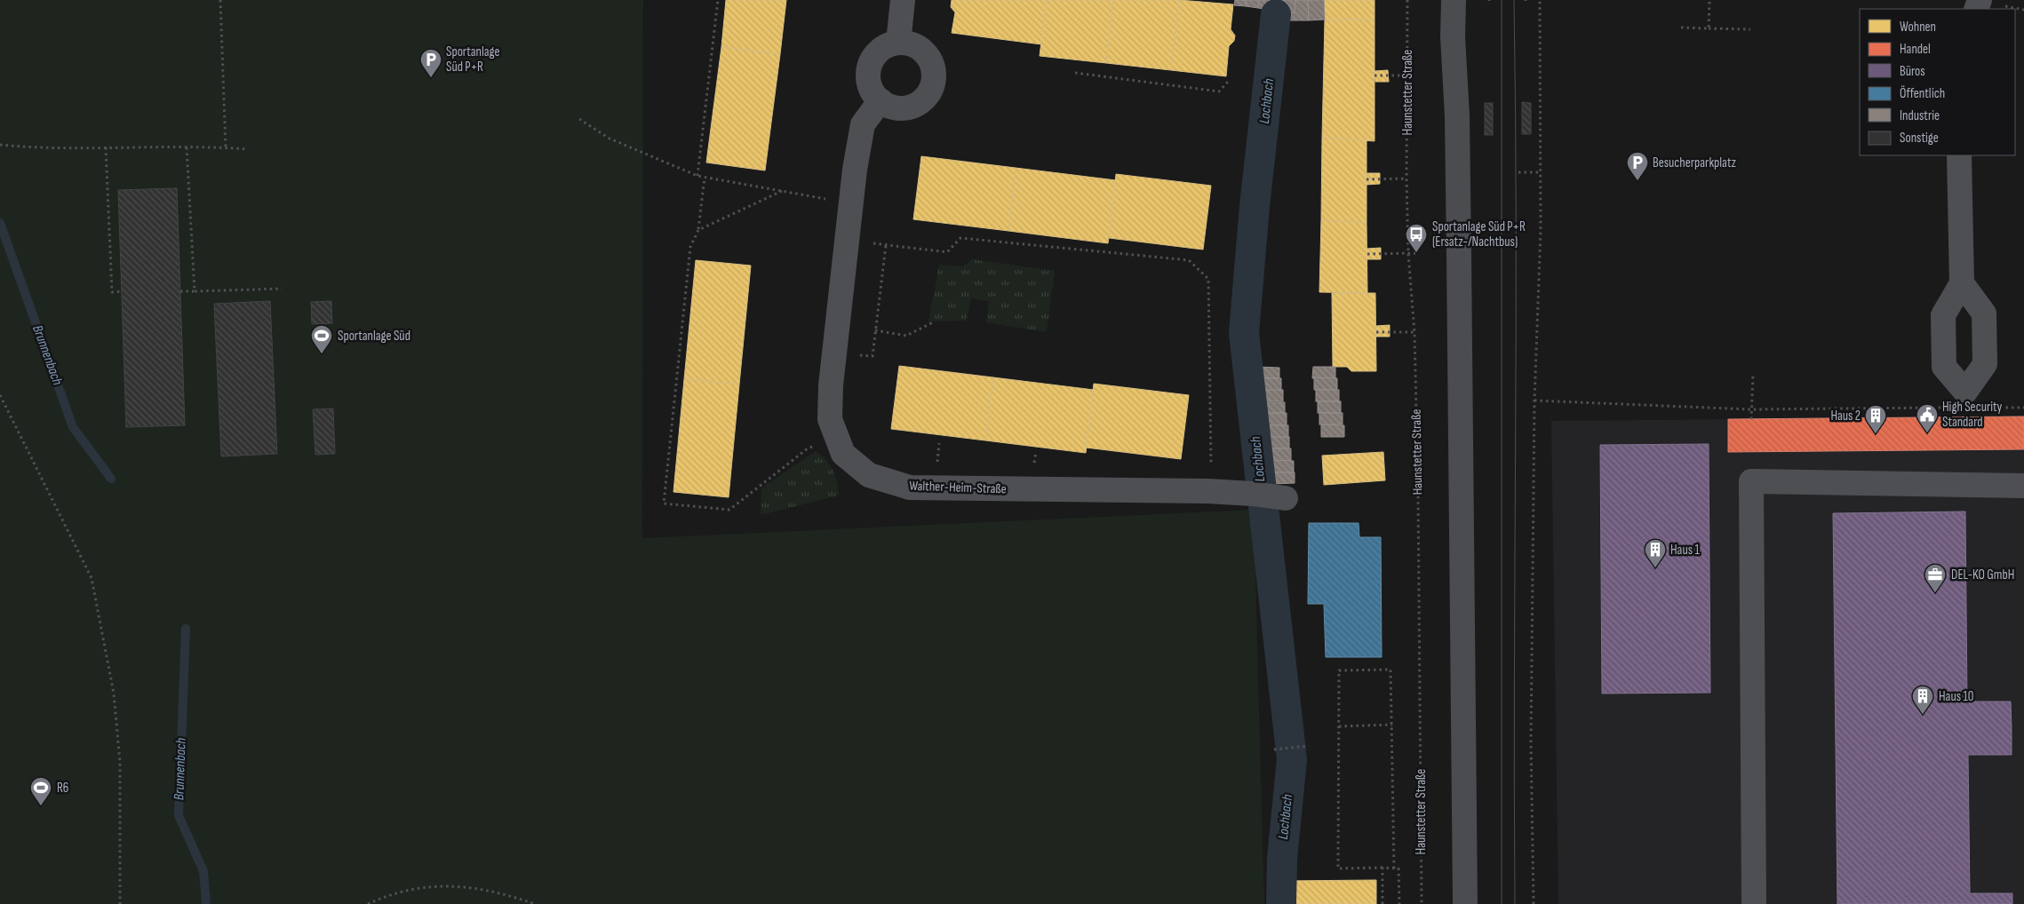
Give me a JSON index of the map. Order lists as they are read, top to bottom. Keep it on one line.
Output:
{"streets":{"street":["Walther-Heim-Straße"],"path":["Haunstetter Straße"]},"water":["Lochbach","Brunnenbach"],"places":{"parking":["Sportanlage Süd P+R","Besucherparkplatz"],"bus stop":["Sportanlage Süd P+R (Ersatz-/Nachtbus)"],"sports":["Sportanlage Süd","R6"],"public building":["High Security Standard"],"building":["Haus 2","Haus 1","Haus 10"],"office":["DEL-KO GmbH"]},"legend":["Wohnen","Handel","Büros","Öffentlich","Industrie","Sonstige"]}
